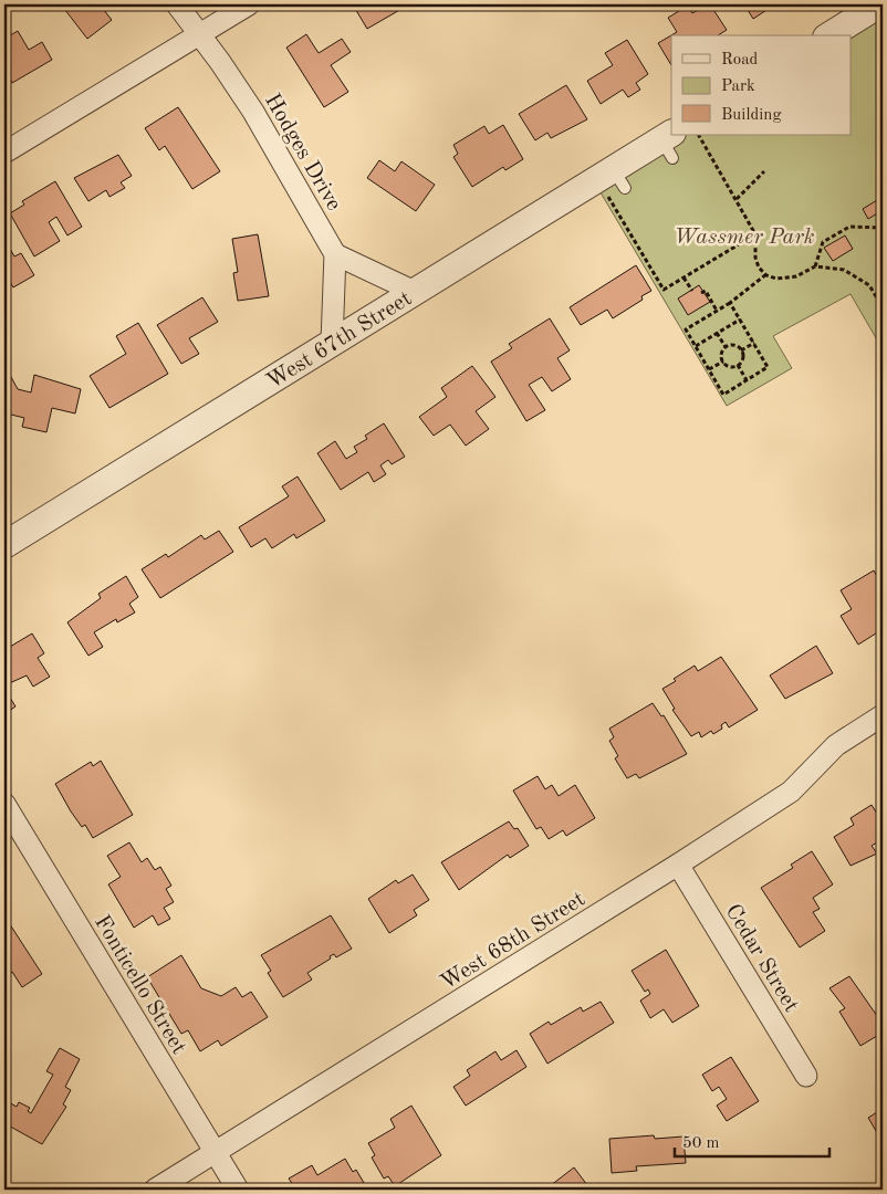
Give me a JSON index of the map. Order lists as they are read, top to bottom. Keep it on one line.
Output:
{"streets":{"street":["Hodges Drive","West 67th Street","West 68th Street","Cedar Street","Fonticello Street"]},"crossings":[["West 68th Street","Cedar Street"],["West 68th Street","Fonticello Street"]],"parks":["Wassmer Park"],"legend":["Road","Park","Building"],"scale_bar":"50 m"}
